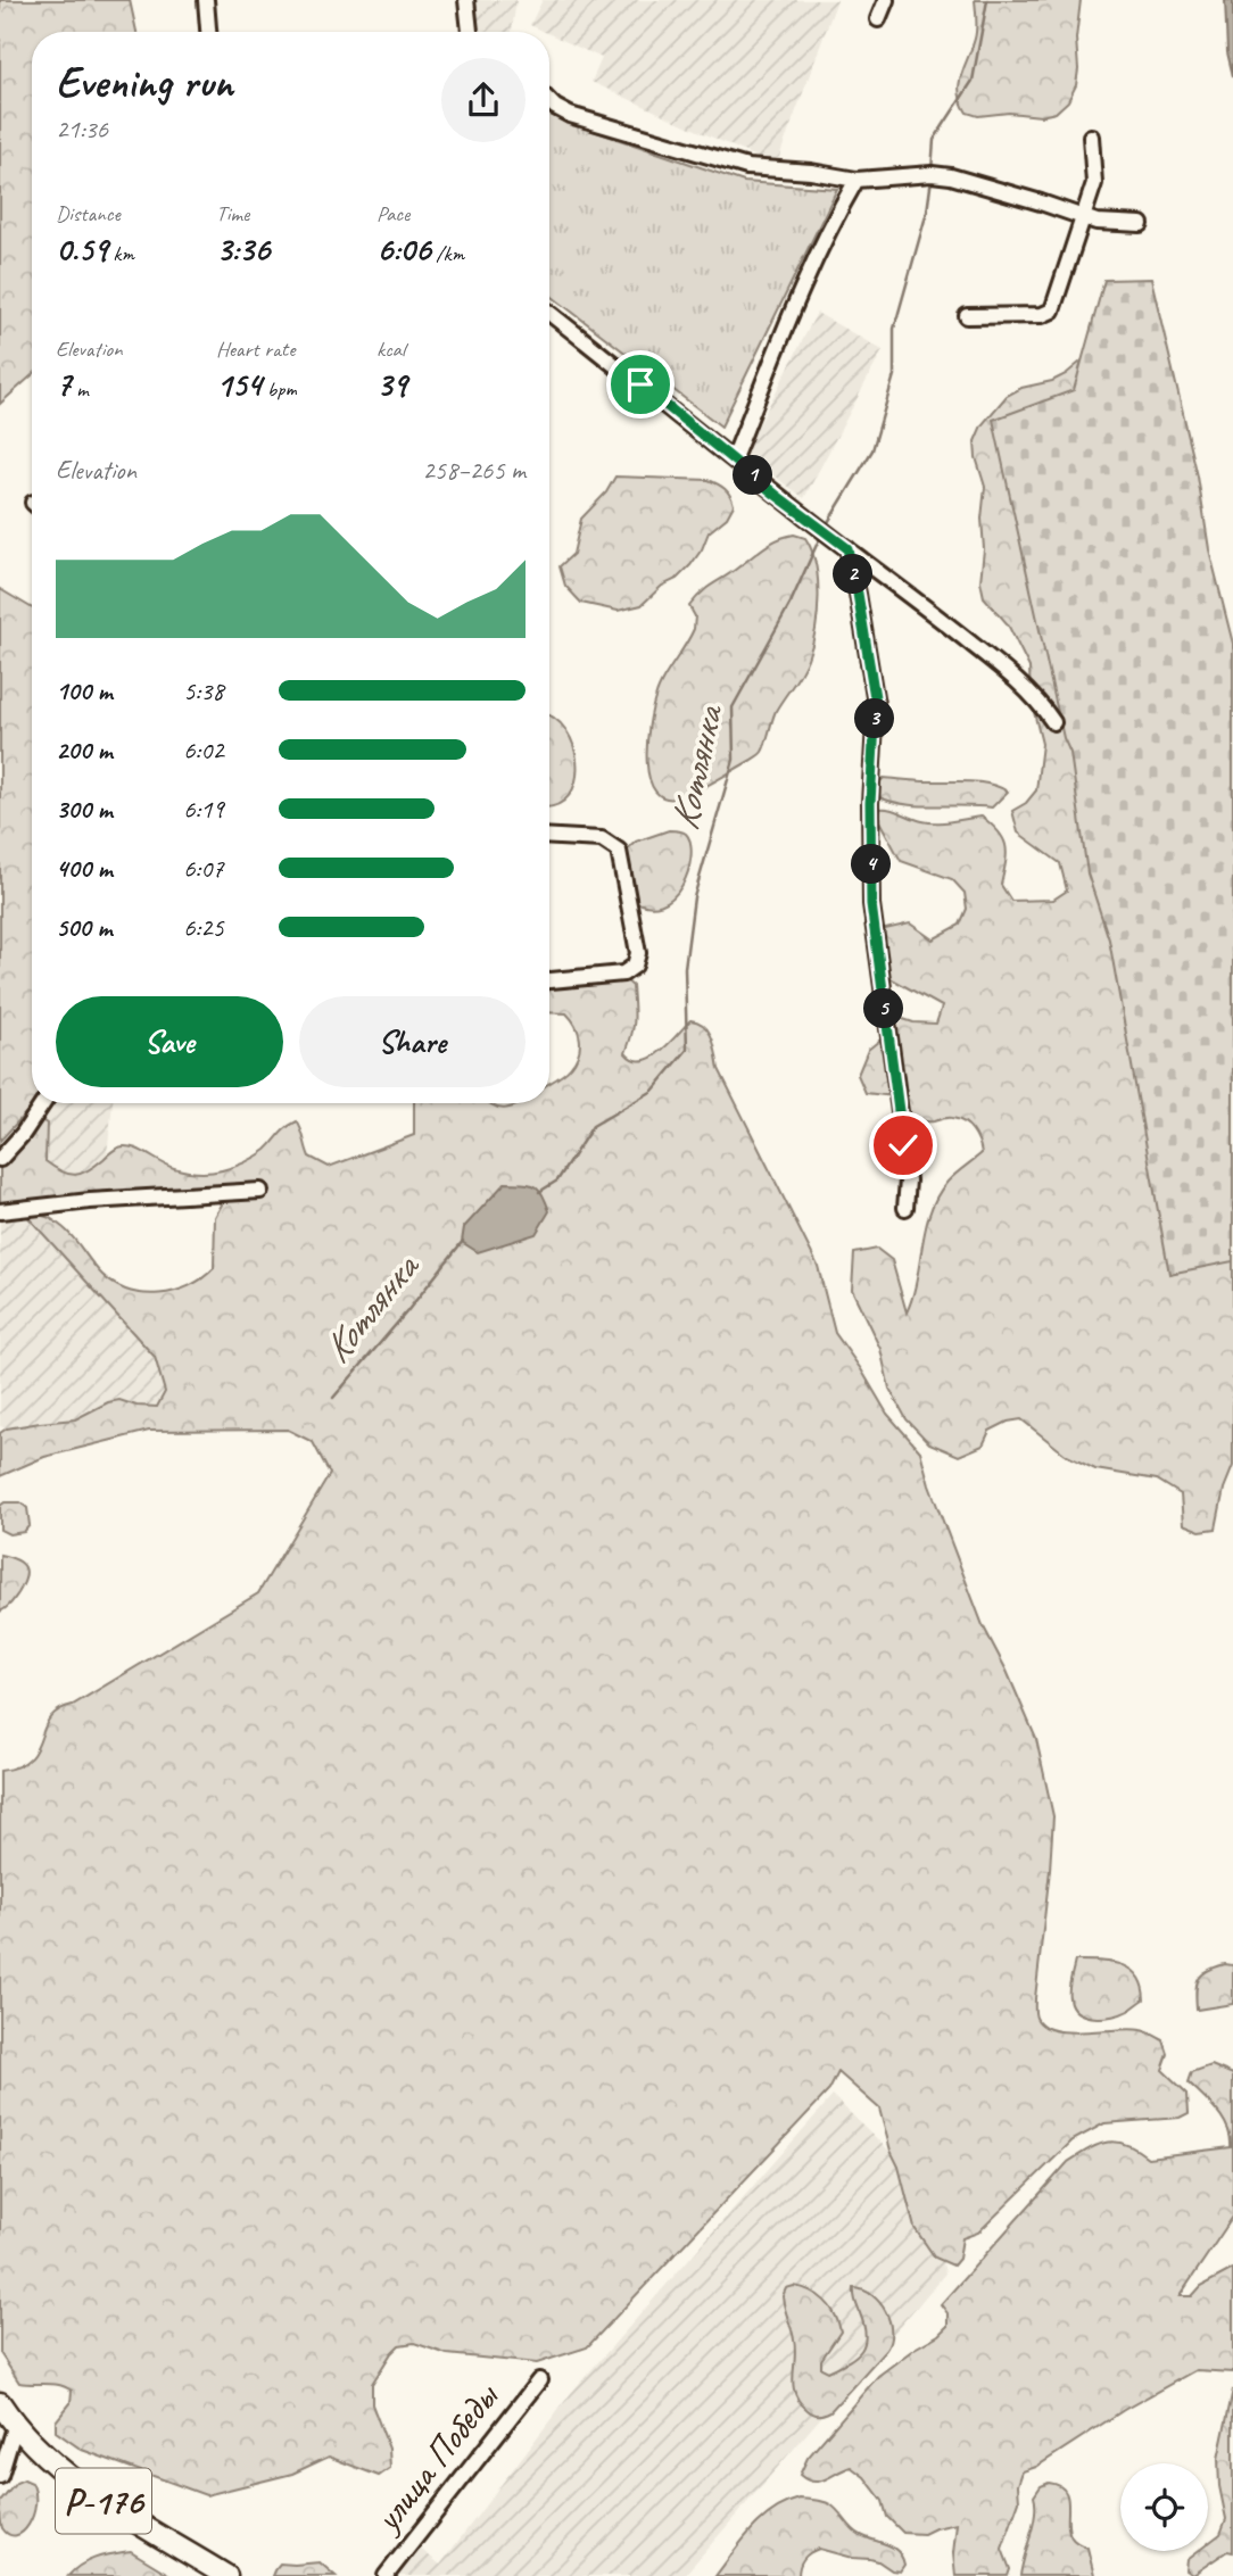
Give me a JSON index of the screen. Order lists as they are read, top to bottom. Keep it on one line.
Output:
{"streets":{"highway":["Р-176"],"street":["улица Победы"]},"water":["Котлянка"],"page":{"heading":["Evening run","21:36"],"stats":[["Distance","0.59 km"],["Time","3:36"],["Pace","6:06 /km"],["Elevation","7 m"],["Heart rate","154 bpm"],["kcal","39"]],"chart":["Elevation","258–265 m"],"pins":["1","2","3","4","5"],"list":[{"name":"100 m","note":"5:38"},{"name":"200 m","note":"6:02"},{"name":"300 m","note":"6:19"},{"name":"400 m","note":"6:07"},{"name":"500 m","note":"6:25"}],"buttons":["Save","Share"]}}
